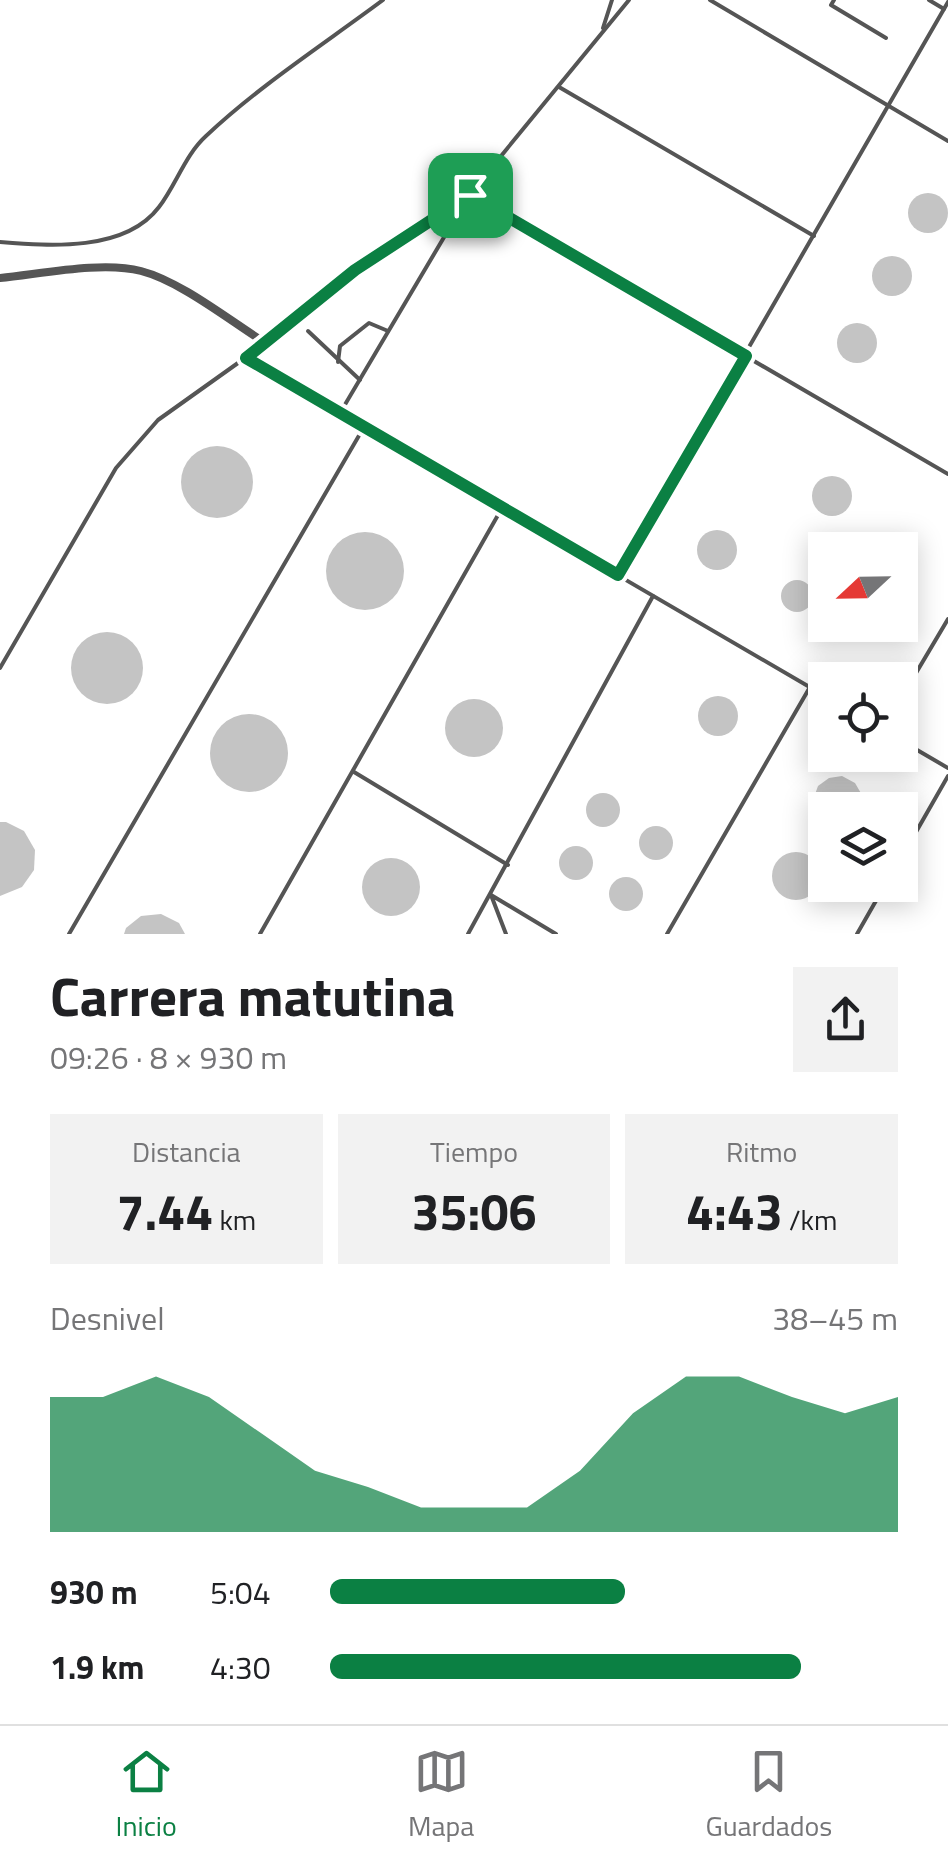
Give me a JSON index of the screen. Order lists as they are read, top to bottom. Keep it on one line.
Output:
{"north":"left","page":{"heading":["Carrera matutina","09:26 · 8 × 930 m"],"stats":[["Distancia","7.44 km"],["Tiempo","35:06"],["Ritmo","4:43 /km"]],"chart":["Desnivel","38–45 m"],"list":[{"name":"930 m","note":"5:04"},{"name":"1.9 km","note":"4:30"}],"tabs":["Inicio","Mapa","Guardados"]}}
